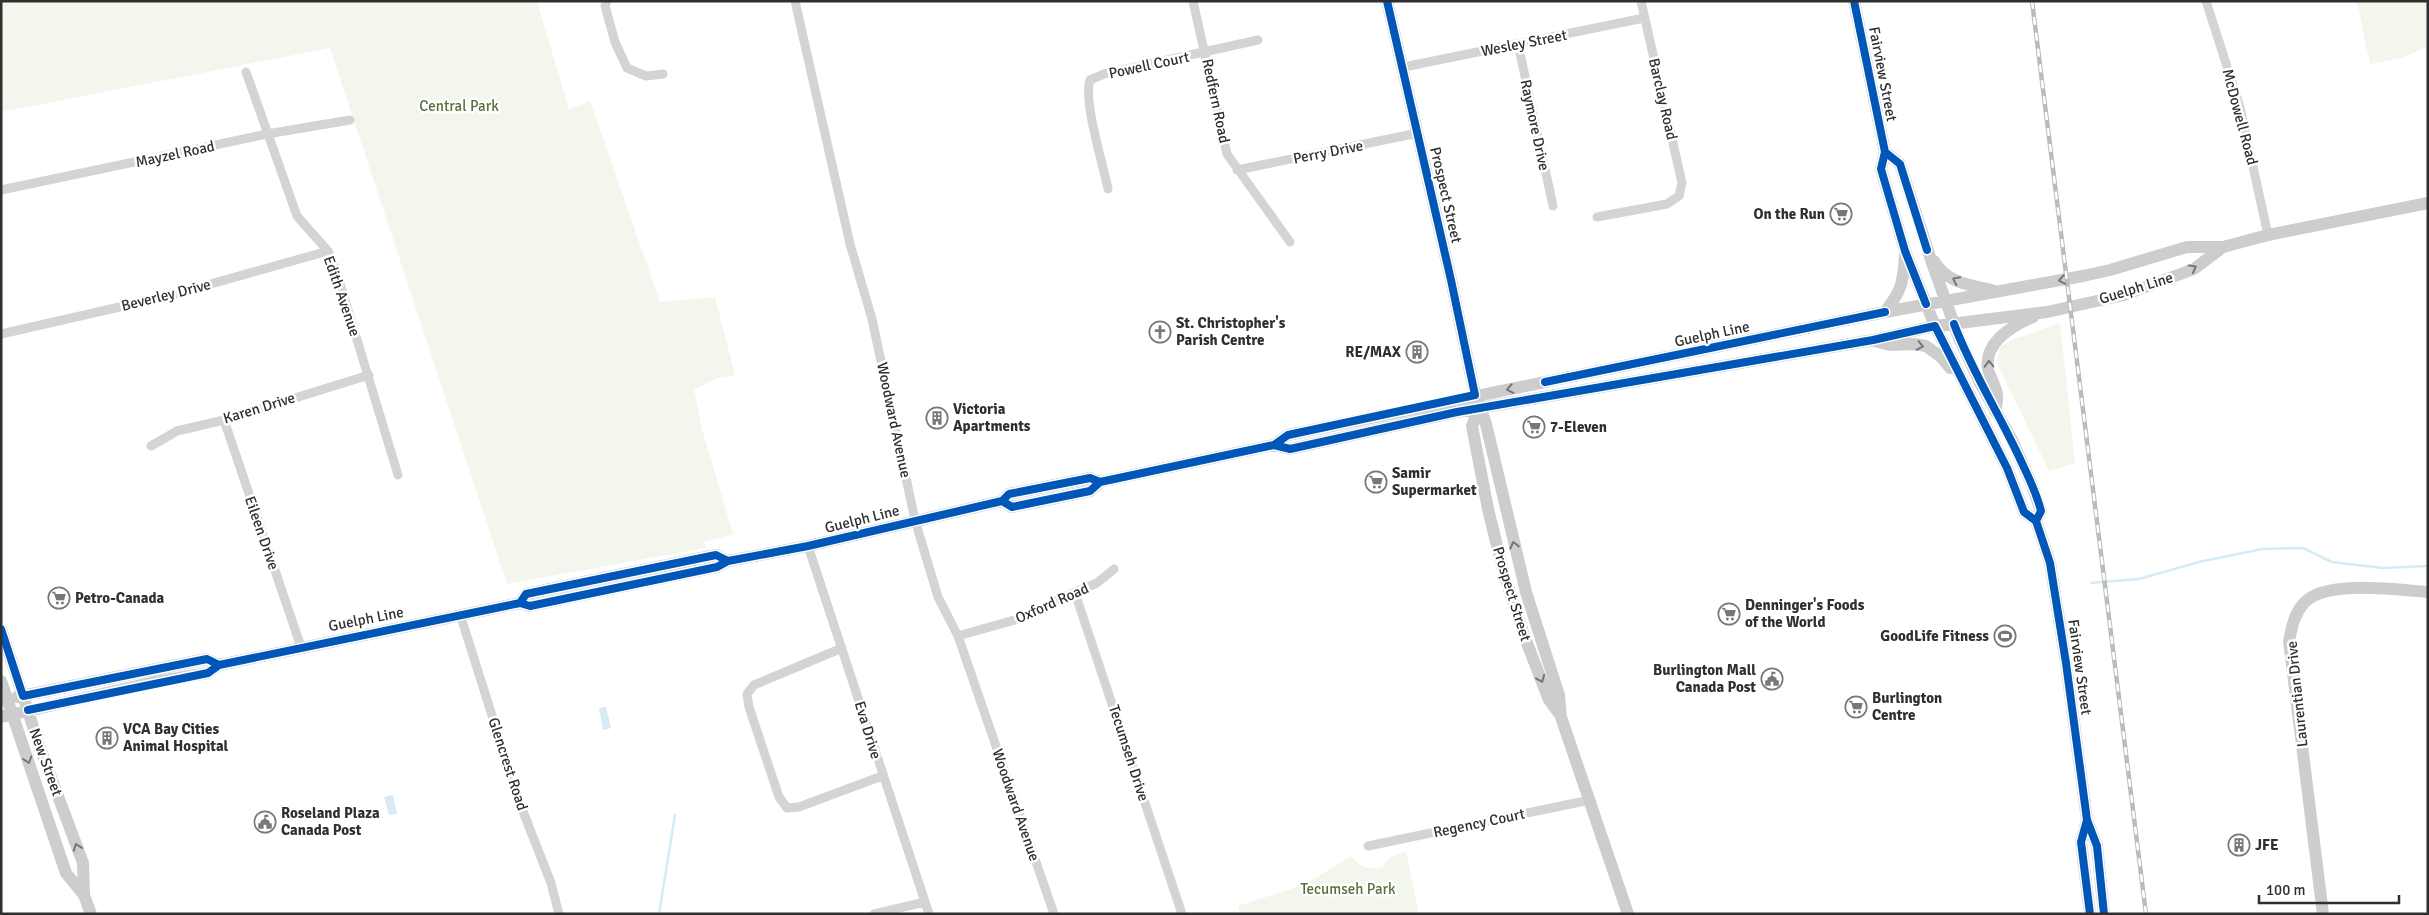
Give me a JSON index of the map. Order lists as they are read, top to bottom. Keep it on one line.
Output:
{"streets":{"main road":["Fairview Street","Prospect Street","Guelph Line","Laurentian Drive","New Street"],"street":["Wesley Street","Powell Court","Barclay Road","Redfern Road","McDowell Road","Raymore Drive","Perry Drive","Mayzel Road","Beverley Drive","Edith Avenue","Karen Drive","Woodward Avenue","Eileen Drive","Oxford Road","Eva Drive","Tecumseh Drive","Glencrest Road","Regency Court"]},"crossings":[["Wesley Street","Barclay Road"],["Wesley Street","Raymore Drive"],["Wesley Street","Prospect Street"],["Powell Court","Redfern Road"],["Fairview Street","Guelph Line"],["Redfern Road","Perry Drive"],["McDowell Road","Guelph Line"],["Perry Drive","Prospect Street"],["Mayzel Road","Edith Avenue"],["Prospect Street","Guelph Line"],["Prospect Street","Regency Court"],["Guelph Line","Woodward Avenue"],["Guelph Line","Eileen Drive"],["Guelph Line","Eva Drive"],["Guelph Line","New Street"],["Guelph Line","Glencrest Road"],["Beverley Drive","Edith Avenue"],["Edith Avenue","Karen Drive"],["Karen Drive","Eileen Drive"],["Woodward Avenue","Oxford Road"],["Oxford Road","Tecumseh Drive"]],"parks":["Central Park","Tecumseh Park"],"places":{"supermarket":["On the Run","7-Eleven","Samir Supermarket","Petro-Canada","Denninger's Foods of the World","Burlington Centre"],"church":["St. Christopher's Parish Centre"],"building":["RE/MAX","Victoria Apartments","VCA Bay Cities Animal Hospital","JFE"],"sports":["GoodLife Fitness"],"public building":["Burlington Mall Canada Post","Roseland Plaza Canada Post"]},"scale_bar":"100 m"}
